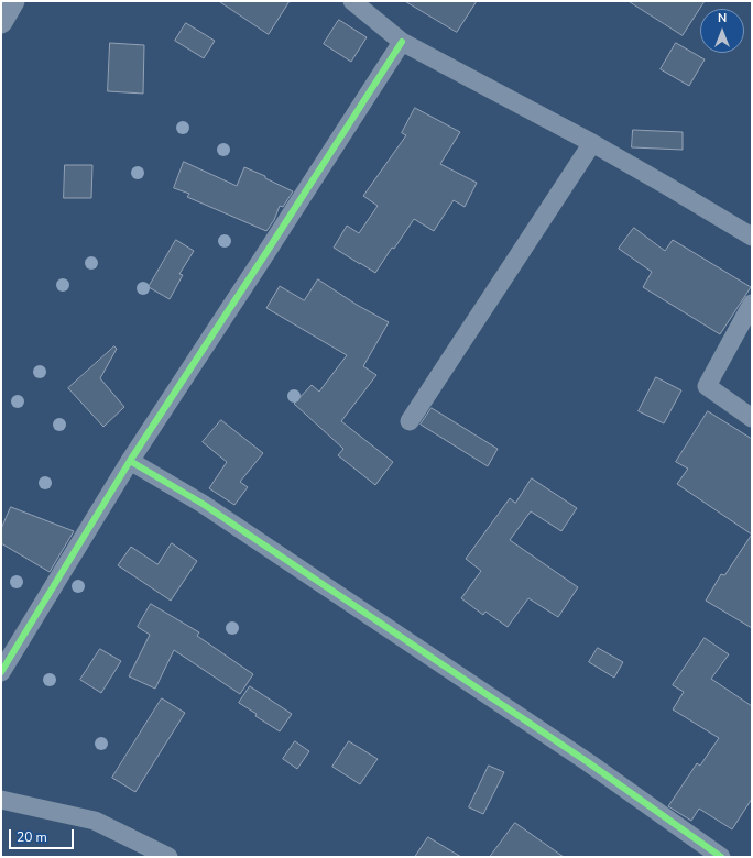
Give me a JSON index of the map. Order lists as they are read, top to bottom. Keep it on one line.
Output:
{"scale_bar":"20 m","north":"top"}
